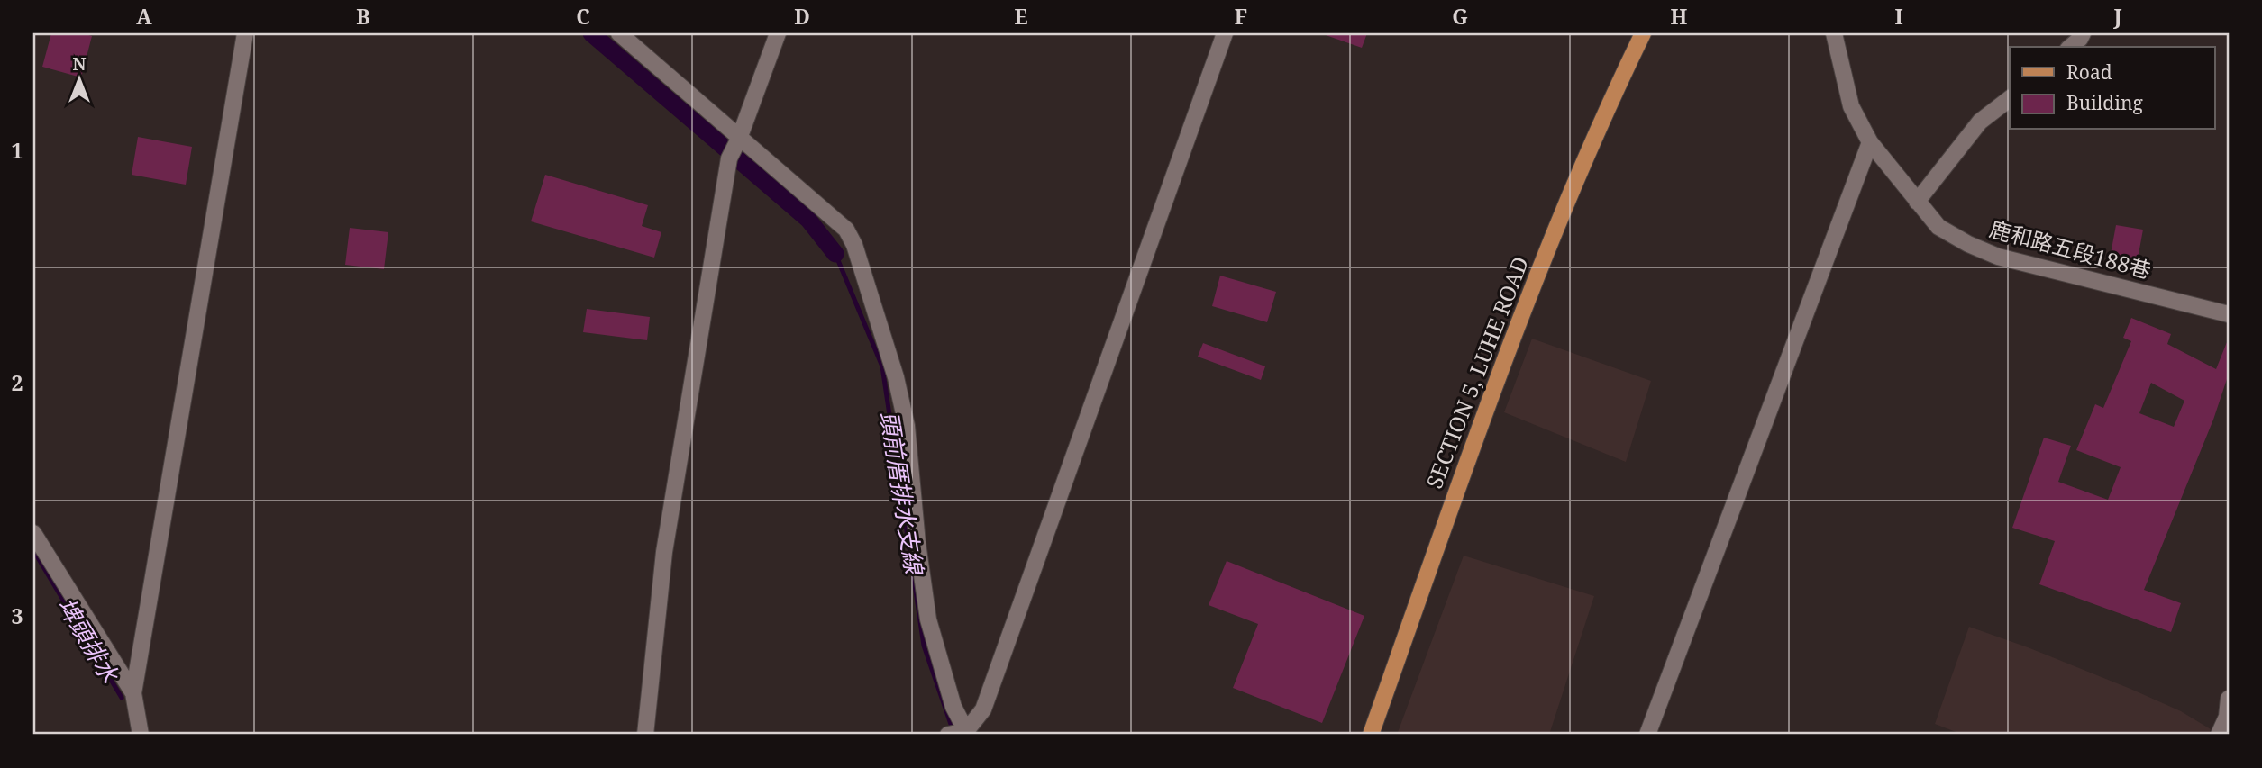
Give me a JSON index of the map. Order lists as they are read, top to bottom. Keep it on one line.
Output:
{"streets":{"main road":["SECTION 5, LUHE ROAD"],"street":["鹿和路五段188巷"]},"water":["頭前厝排水支線","埤頭排水"],"legend":["Road","Building"],"north":"top","grid":{"columns":["A","B","C","D","E","F","G","H","I","J"],"rows":["1","2","3"]}}
